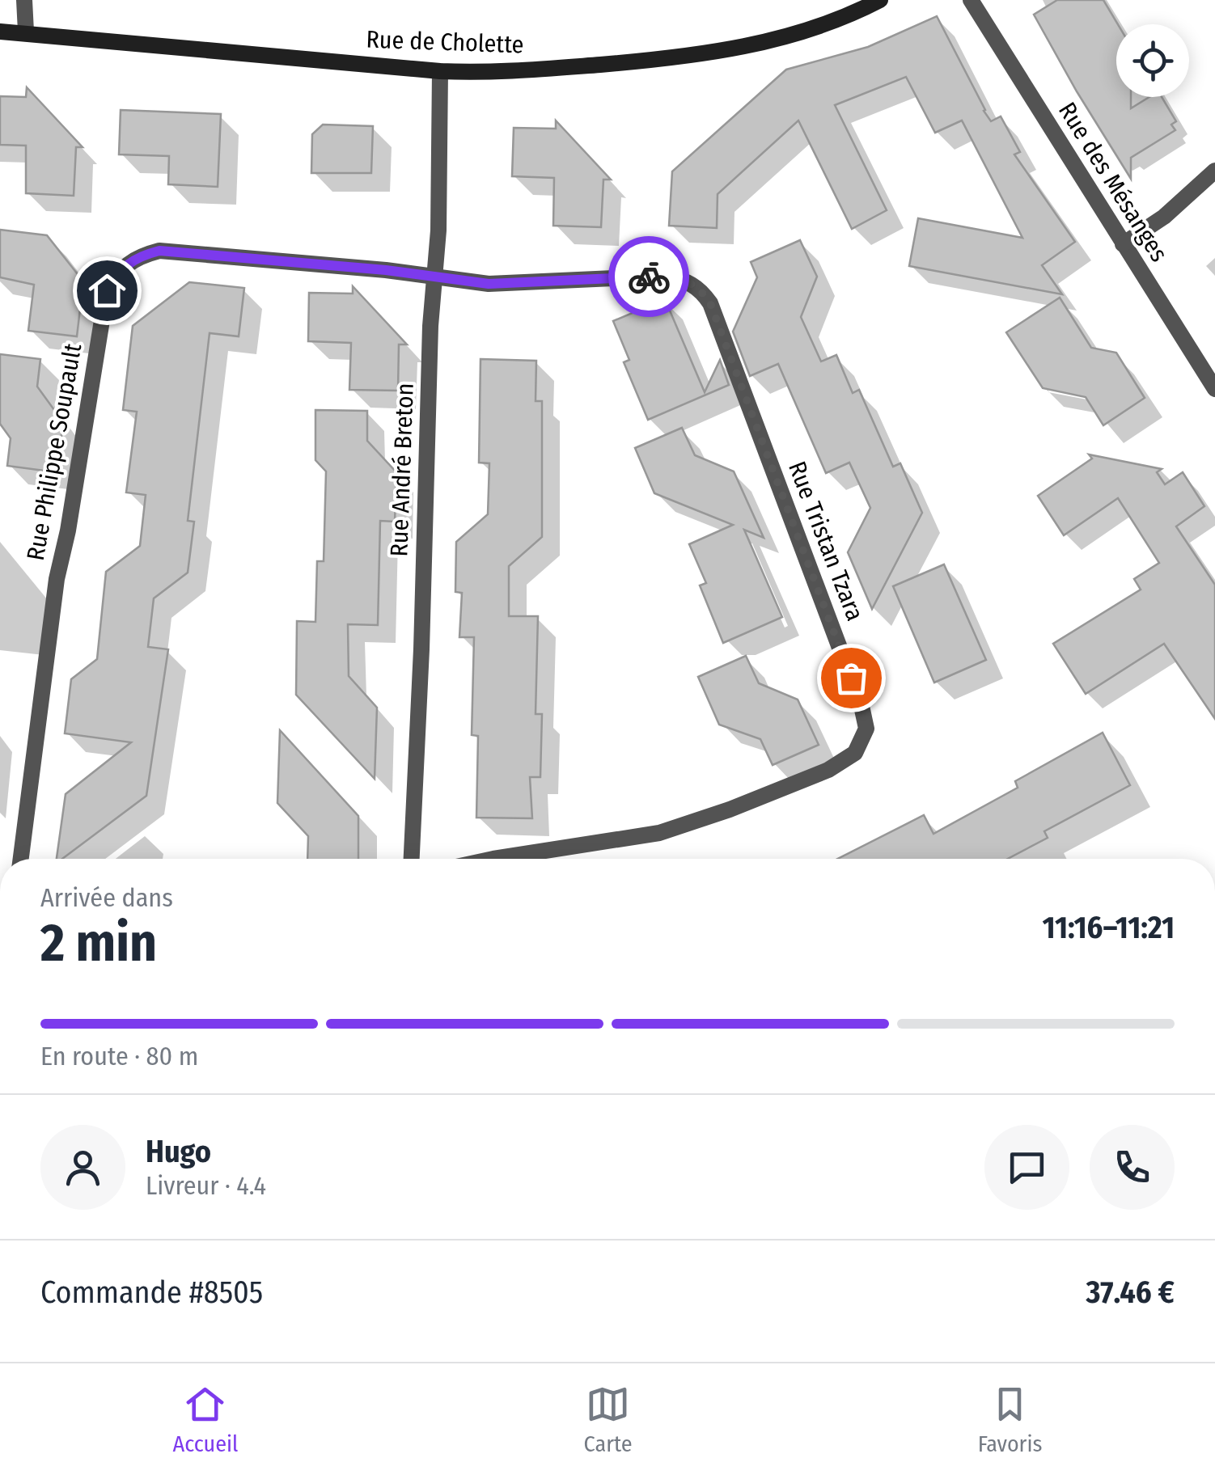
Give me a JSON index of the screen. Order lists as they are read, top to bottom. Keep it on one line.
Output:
{"streets":{"street":["Rue de Cholette","Rue des Mésanges","Rue Philippe Soupault","Rue André Breton","Rue Tristan Tzara"]},"crossings":[["Rue de Cholette","Rue André Breton"],["Rue Philippe Soupault","Rue André Breton"],["Rue Philippe Soupault","Rue Tristan Tzara"],["Rue André Breton","Rue Tristan Tzara"]],"page":{"heading":["2 min","Arrivée dans","11:16–11:21"],"panel":["Hugo","Livreur · 4.4","Commande #8505","37.46 €"],"bar":"En route · 80 m","tabs":["Accueil","Carte","Favoris"]}}
